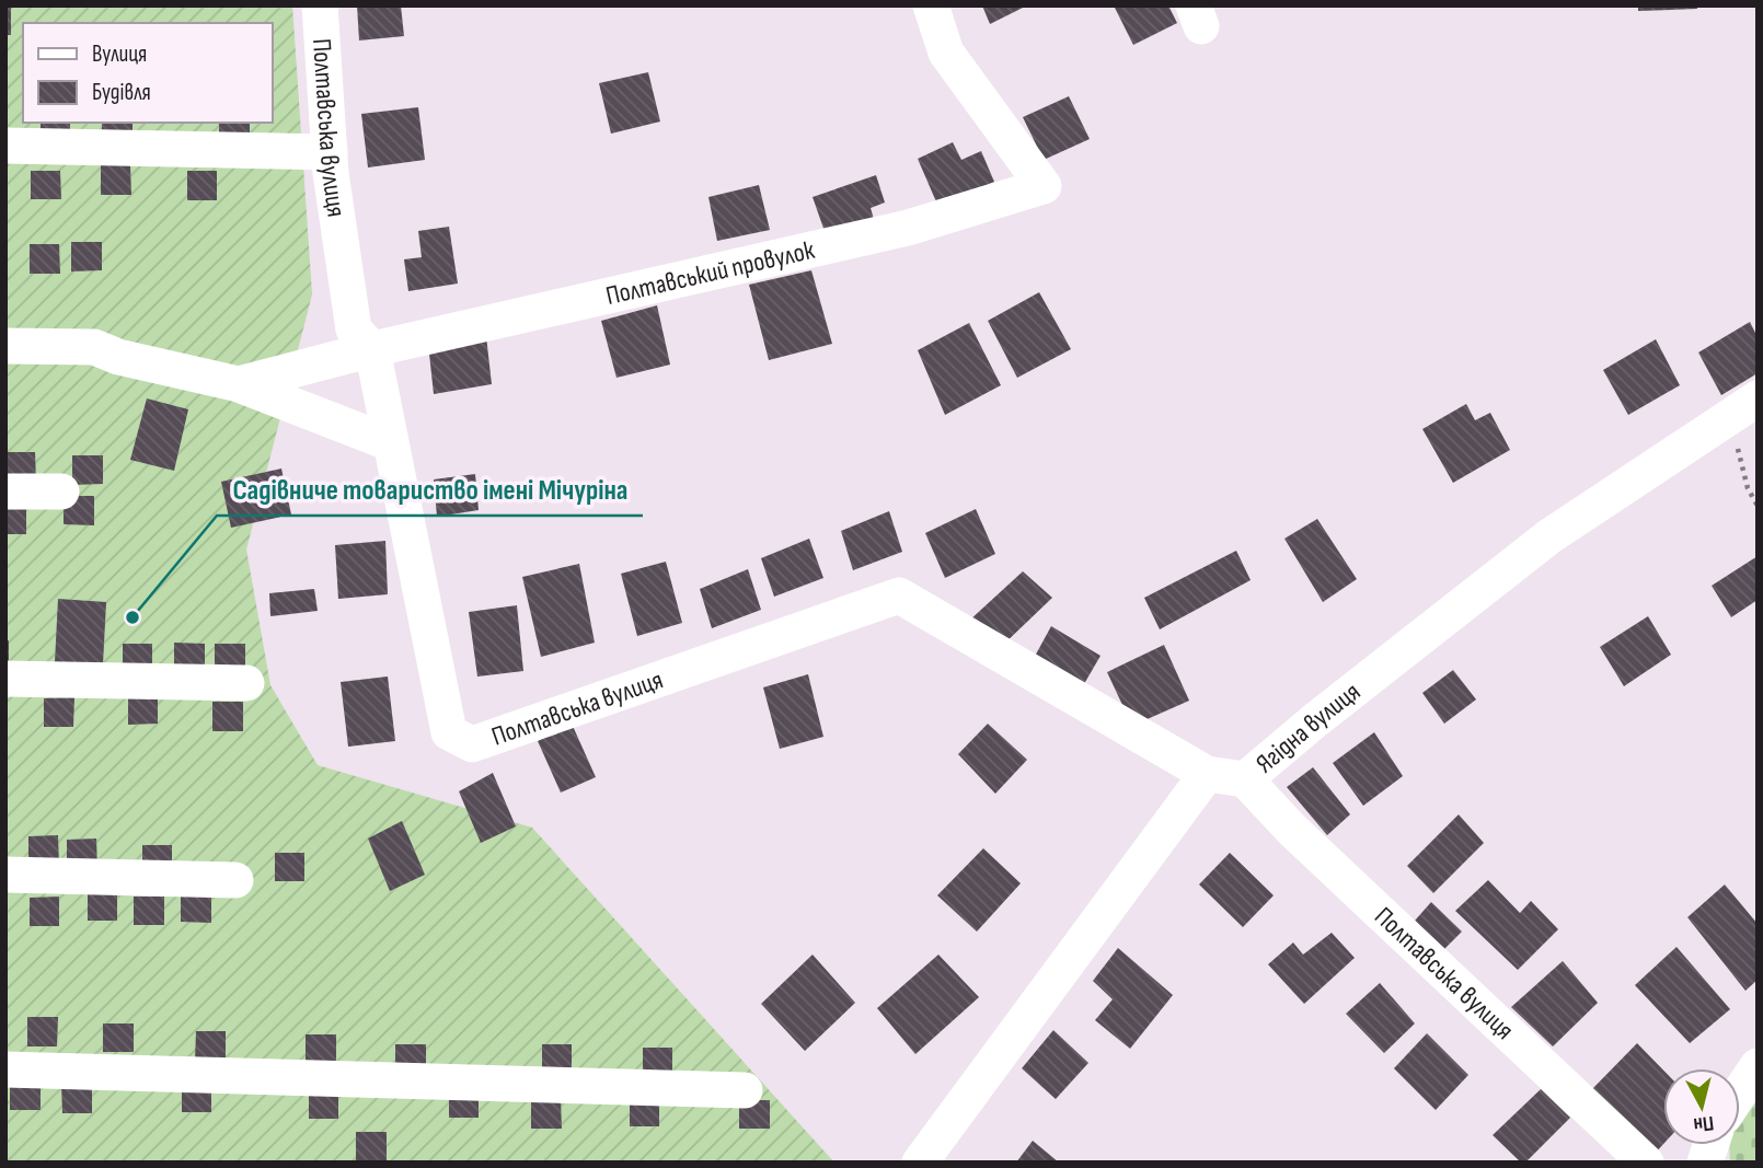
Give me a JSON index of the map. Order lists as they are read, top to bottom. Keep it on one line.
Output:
{"streets":{"street":["Полтавська вулиця","Полтавський провулок","Ягідна вулиця"]},"crossings":[["Полтавська вулиця","Полтавський провулок"],["Полтавська вулиця","Ягідна вулиця"]],"places":["Садівниче товариство імені Мічуріна"],"legend":["Вулиця","Будівля"],"north":"bottom"}
